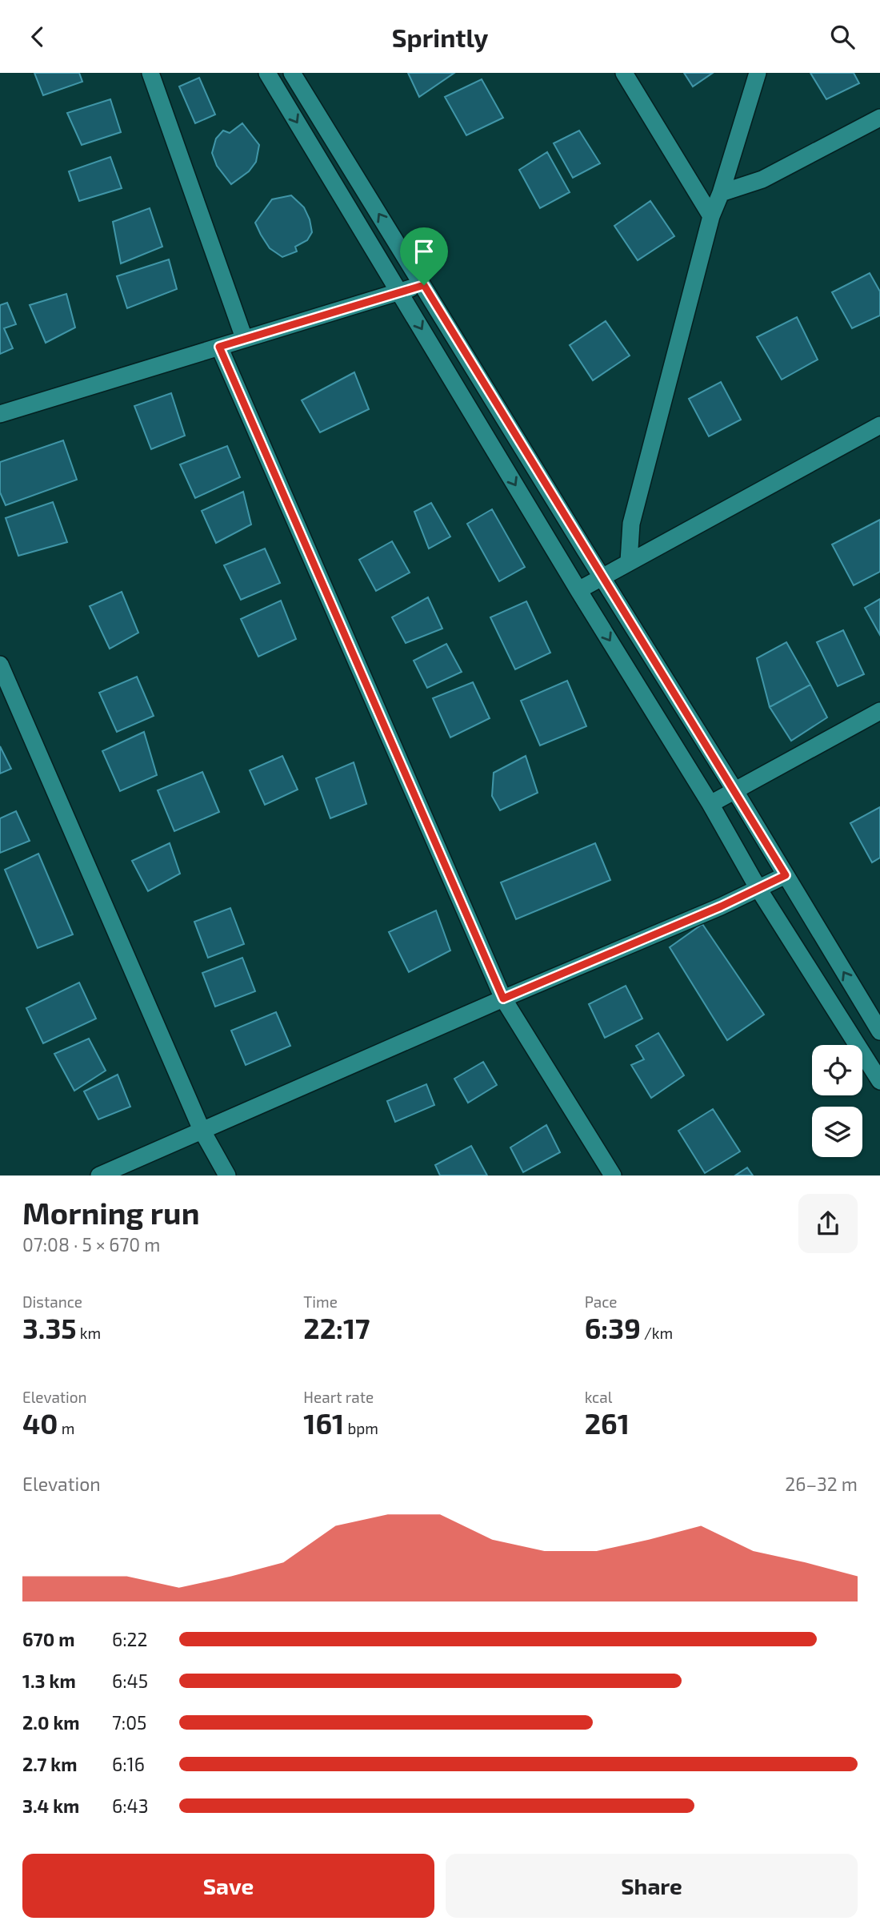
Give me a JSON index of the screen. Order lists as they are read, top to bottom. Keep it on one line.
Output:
{"page":{"header":"Sprintly","heading":["Morning run","07:08 · 5 × 670 m"],"stats":[["Distance","3.35 km"],["Time","22:17"],["Pace","6:39 /km"],["Elevation","40 m"],["Heart rate","161 bpm"],["kcal","261"]],"chart":["Elevation","26–32 m"],"list":[{"name":"670 m","note":"6:22"},{"name":"1.3 km","note":"6:45"},{"name":"2.0 km","note":"7:05"},{"name":"2.7 km","note":"6:16"},{"name":"3.4 km","note":"6:43"}],"buttons":["Save","Share"]}}
